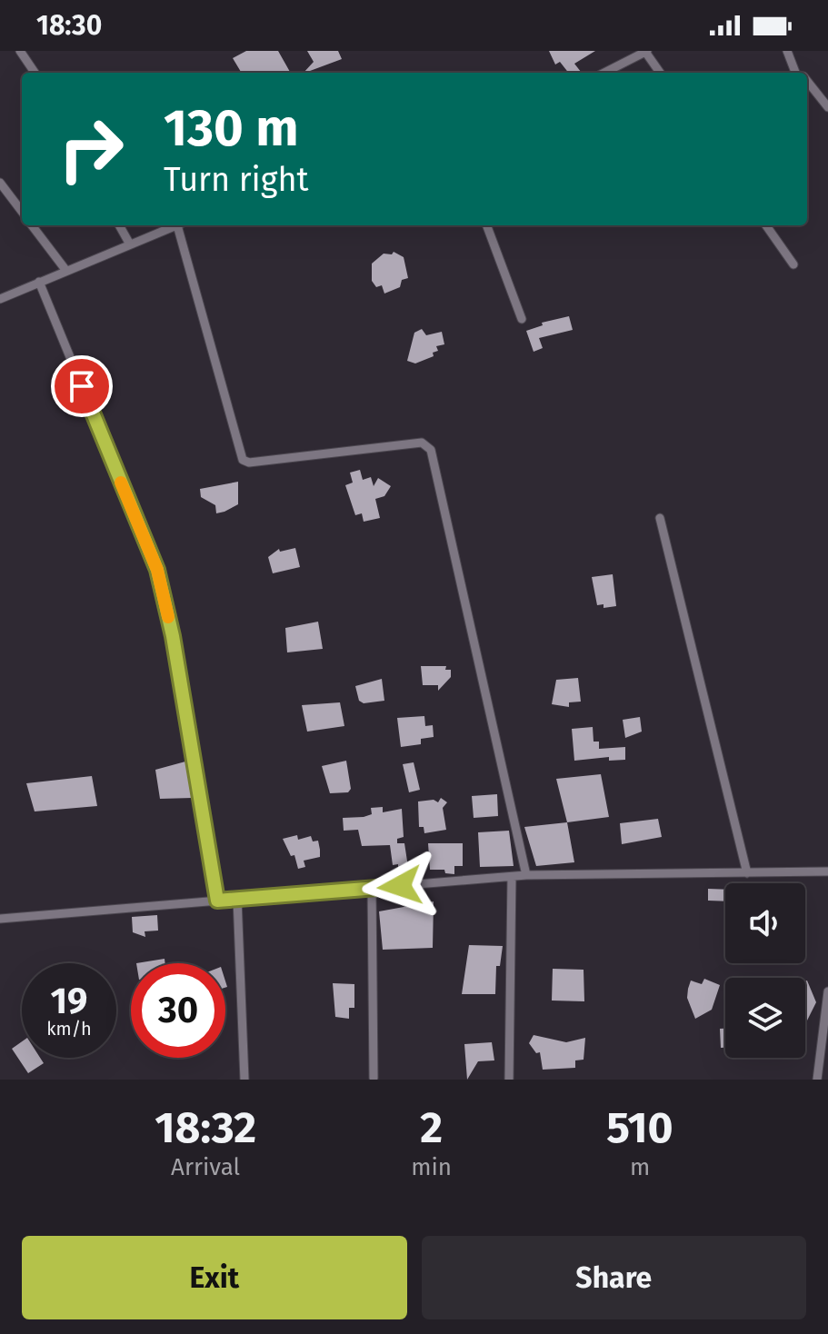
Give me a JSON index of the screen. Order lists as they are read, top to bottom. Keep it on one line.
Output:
{"page":{"status":"18:30","turn":["130 m","Turn right"],"speed":"19 km/h","limit":"30","eta":["18:32","Arrival","2","min","510","m"],"buttons":["Exit","Share"]}}
